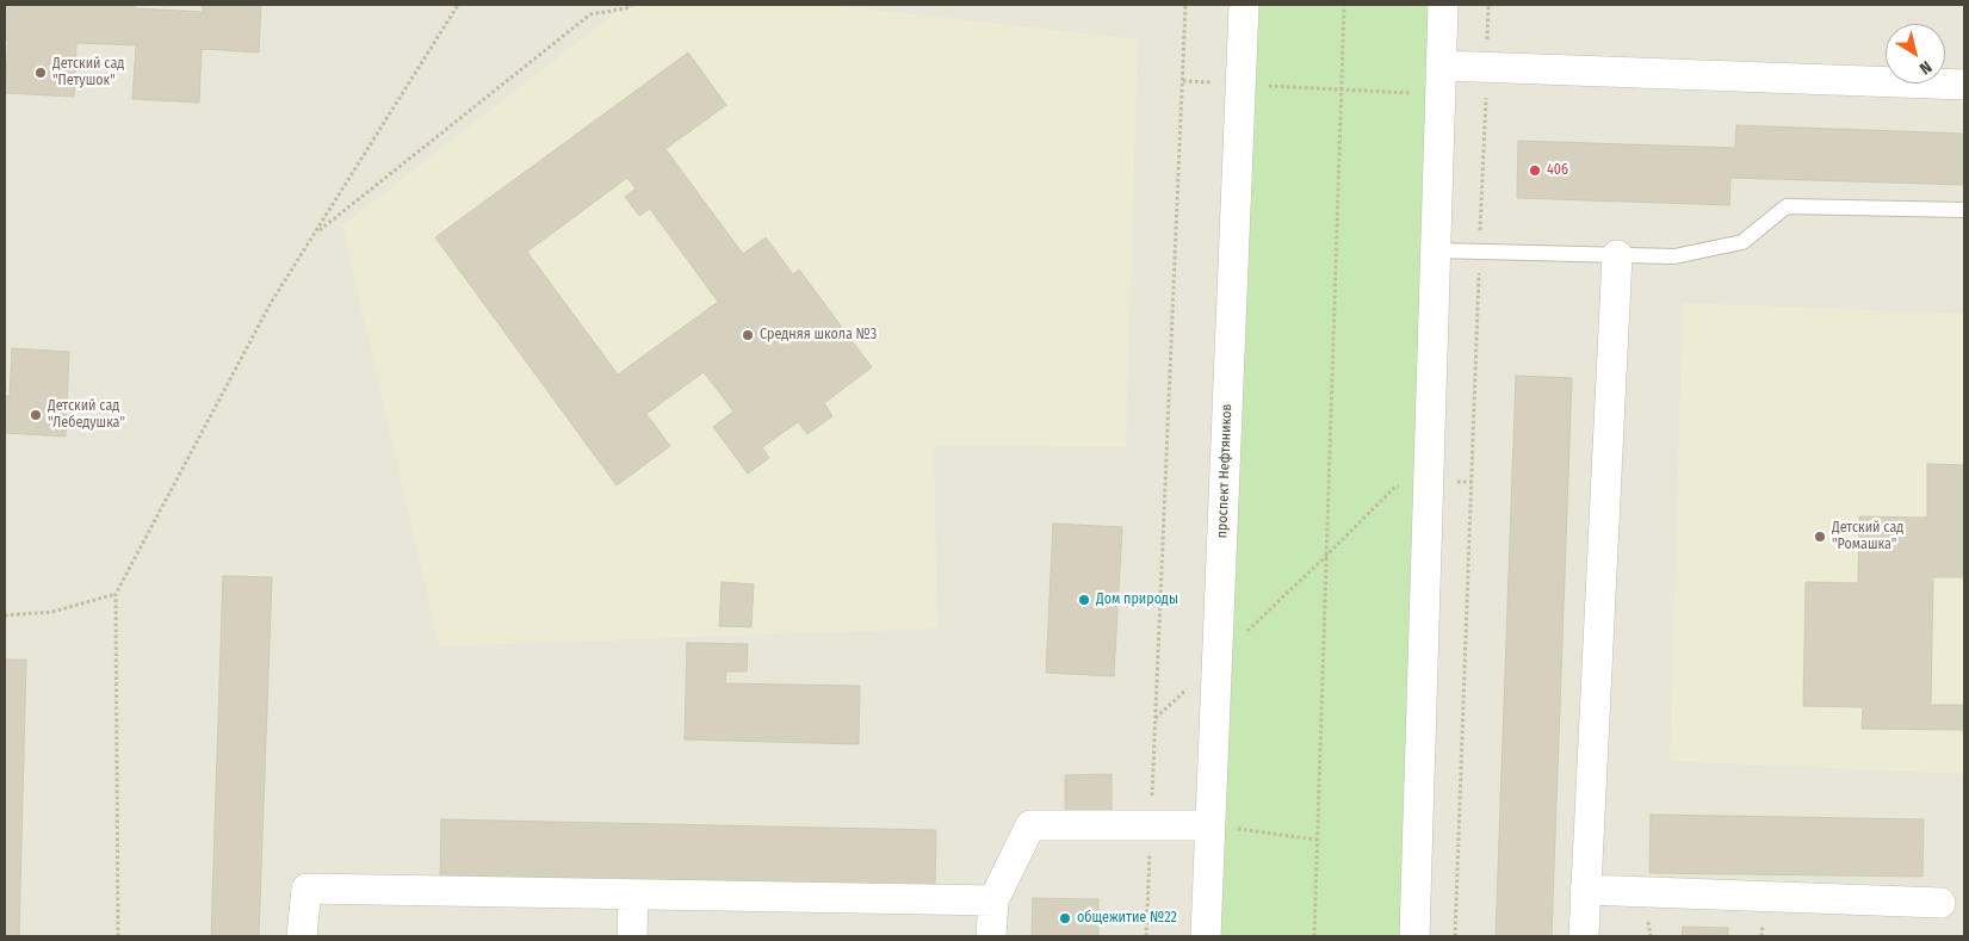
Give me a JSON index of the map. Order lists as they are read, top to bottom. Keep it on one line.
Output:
{"streets":{"street":["проспект Нефтяников"]},"places":["Детский сад \"Петушок\"","406","Средняя школа №3","Детский сад \"Лебедушка\"","Детский сад \"Ромашка\"","Дом природы","общежитие №22"],"north":"bottom right"}
